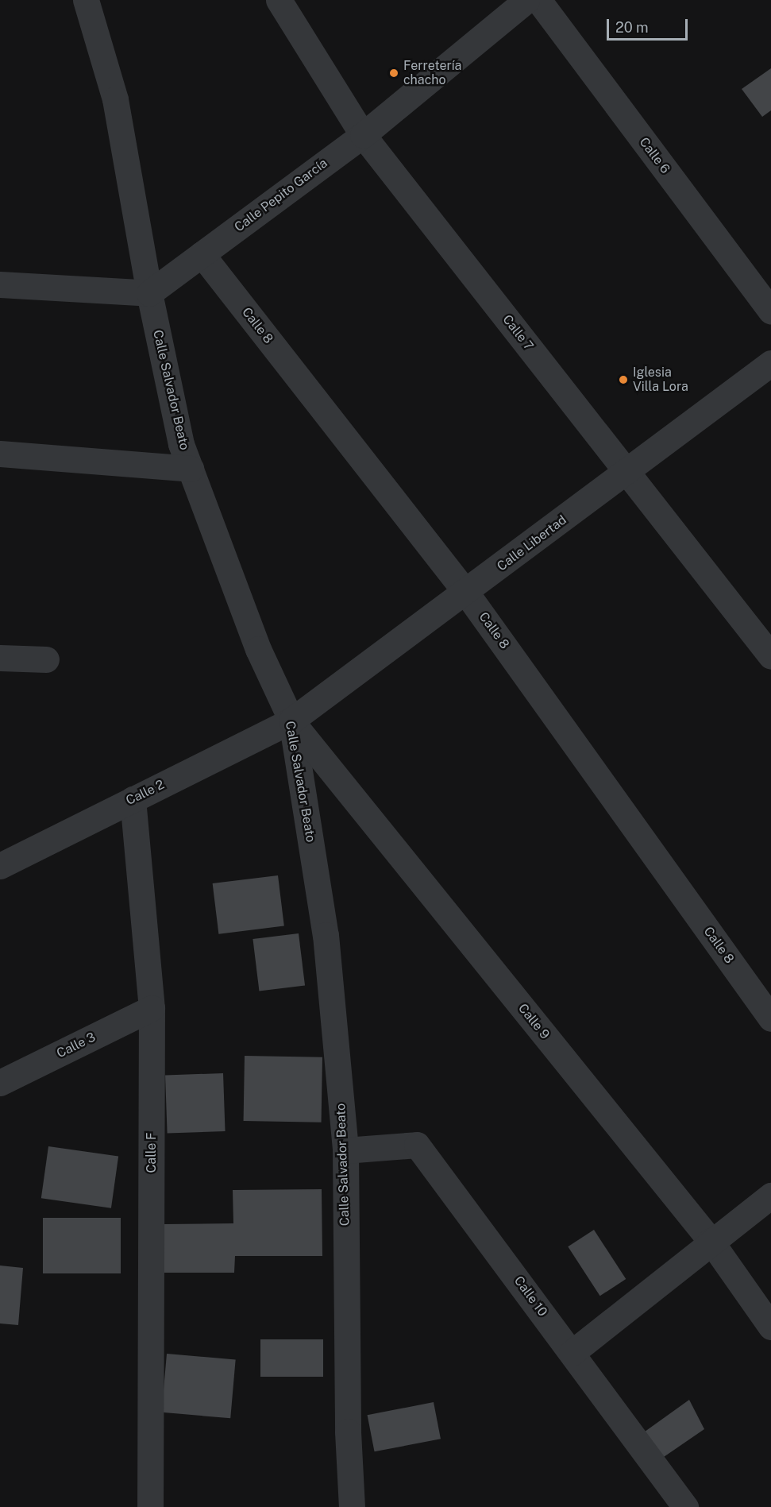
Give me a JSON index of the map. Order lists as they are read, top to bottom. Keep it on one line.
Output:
{"streets":{"street":["Calle 6","Calle Pepito García","Calle 8","Calle 7","Calle Salvador Beato","Calle Libertad","Calle 2","Calle 9","Calle 3","Calle F","Calle 10"]},"crossings":[["Calle Pepito García","Calle 8"],["Calle Pepito García","Calle 7"],["Calle Pepito García","Calle Salvador Beato"],["Calle 8","Calle Libertad"],["Calle 7","Calle Libertad"],["Calle Salvador Beato","Calle Libertad"],["Calle Salvador Beato","Calle 2"],["Calle Salvador Beato","Calle 9"],["Calle Salvador Beato","Calle 10"],["Calle Libertad","Calle 2"],["Calle Libertad","Calle 9"],["Calle 2","Calle 9"],["Calle 2","Calle F"],["Calle 3","Calle F"]],"places":["Ferretería chacho","Iglesia Villa Lora"],"scale_bar":"20 m"}
